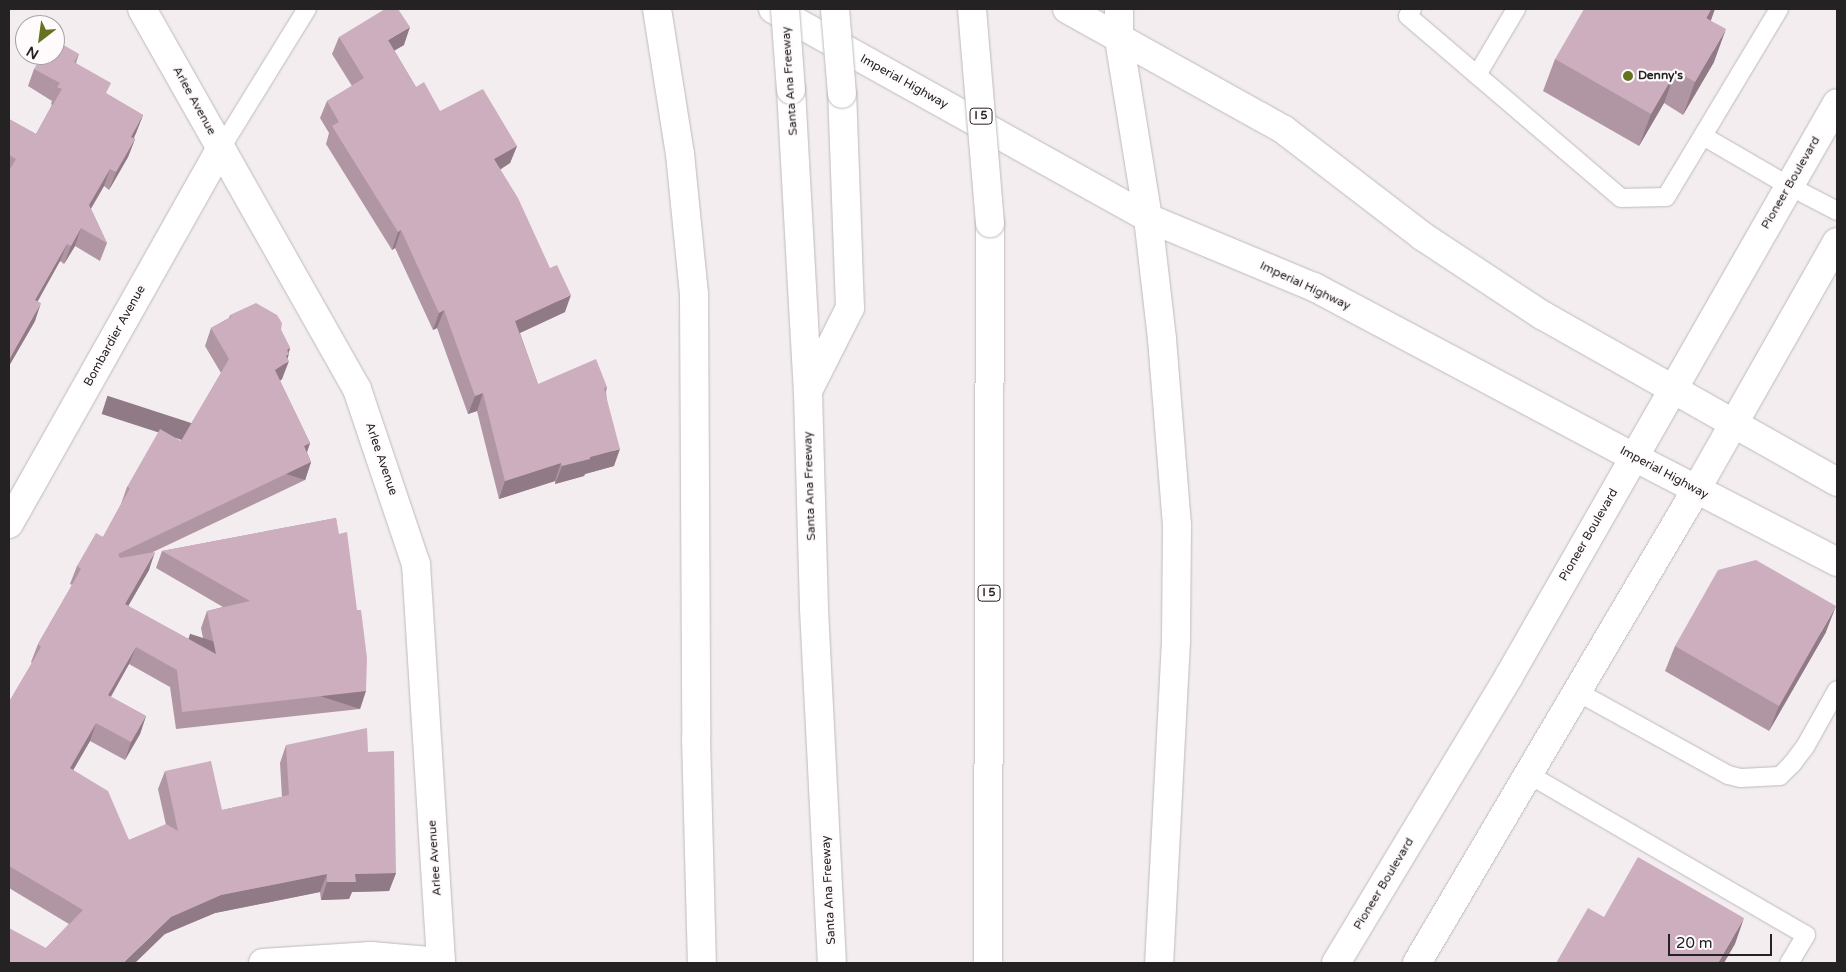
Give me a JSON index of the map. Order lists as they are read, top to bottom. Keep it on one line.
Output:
{"streets":{"main road":["Santa Ana Freeway","Imperial Highway","Arlee Avenue","I 5","Pioneer Boulevard","Bombardier Avenue"]},"crossings":[["Imperial Highway","Pioneer Boulevard"],["Arlee Avenue","Bombardier Avenue"]],"places":["Denny's"],"scale_bar":"20 m","north":"bottom left"}
